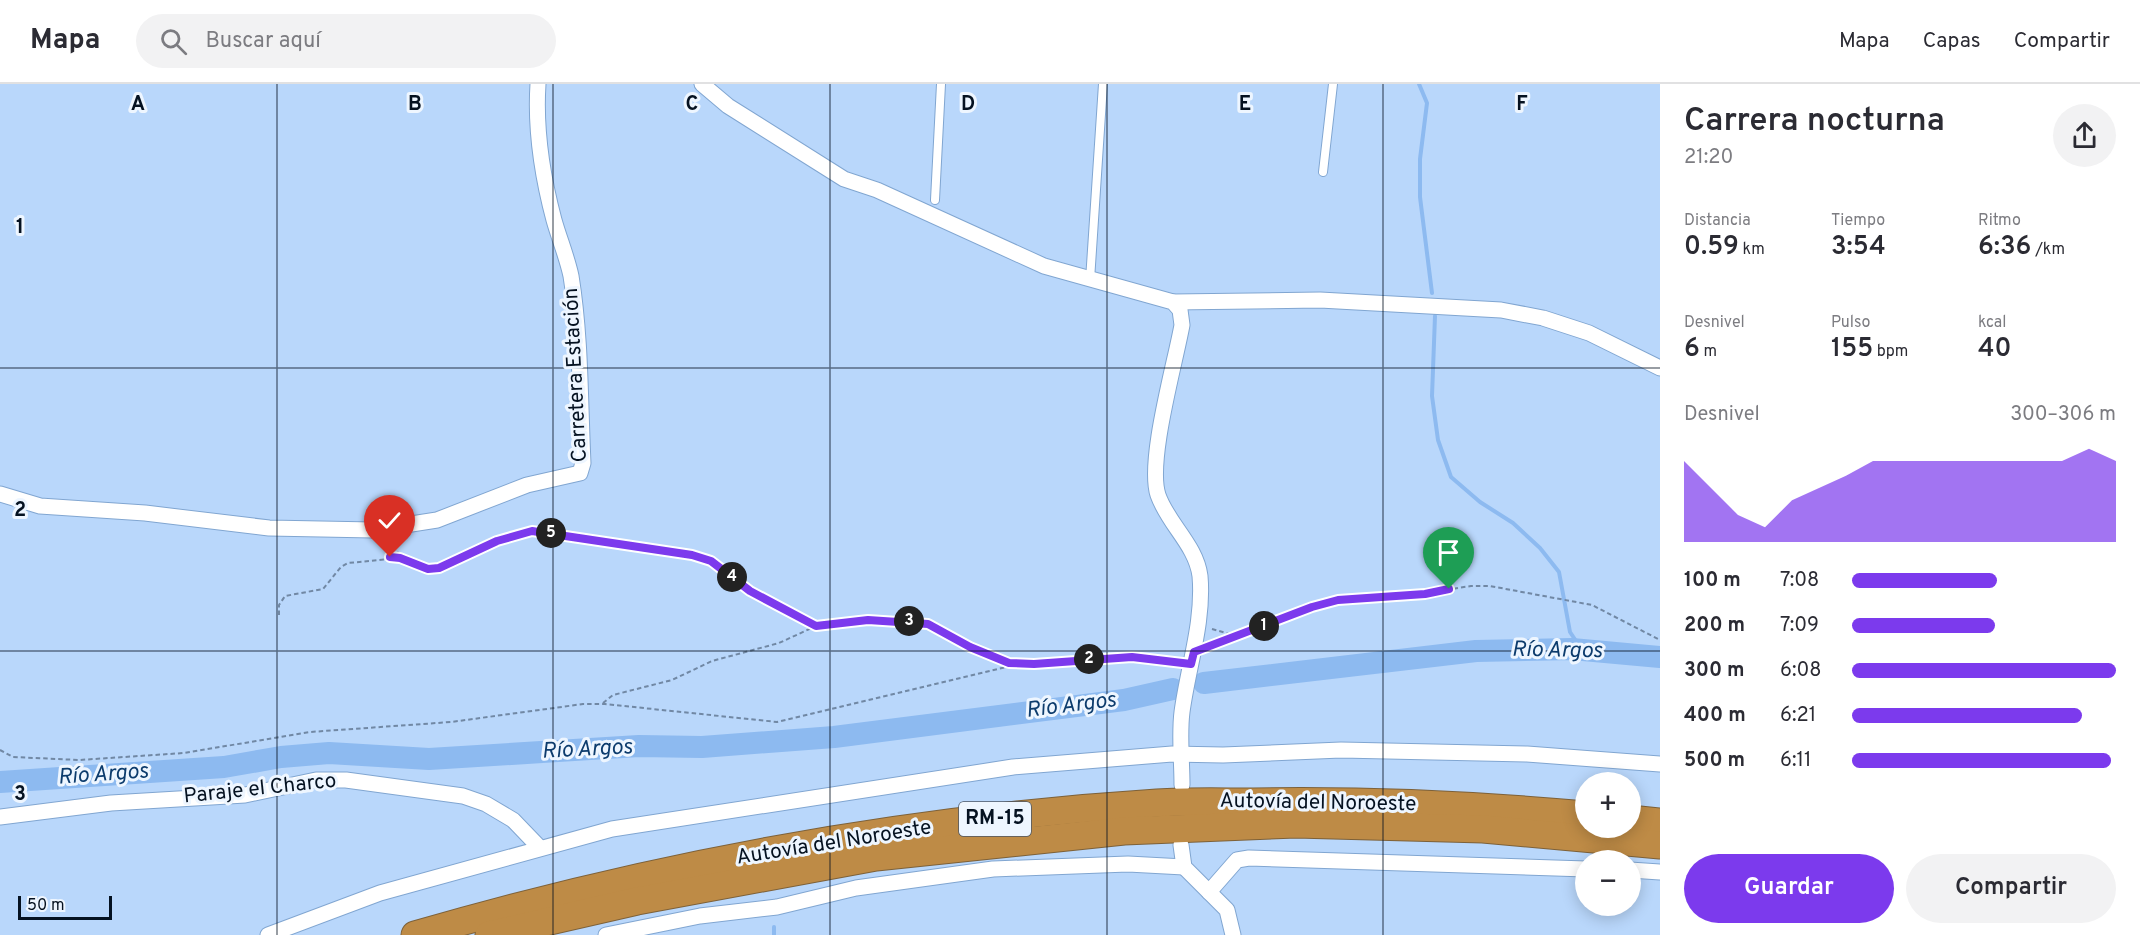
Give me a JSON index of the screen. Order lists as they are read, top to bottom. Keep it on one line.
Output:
{"streets":{"highway":["Autovía del Noroeste","RM-15"],"street":["Carretera Estación","Paraje el Charco"]},"water":["Río Argos"],"scale_bar":"50 m","page":{"header":"Mapa","search":"Buscar aquí","nav":["Mapa","Capas","Compartir"],"heading":["Carrera nocturna","21:20"],"stats":[["Distancia","0.59 km"],["Tiempo","3:54"],["Ritmo","6:36 /km"],["Desnivel","6 m"],["Pulso","155 bpm"],["kcal","40"]],"chart":["Desnivel","300–306 m"],"pins":["5","4","3","1","2"],"list":[{"name":"100 m","note":"7:08"},{"name":"200 m","note":"7:09"},{"name":"300 m","note":"6:08"},{"name":"400 m","note":"6:21"},{"name":"500 m","note":"6:11"}],"map_buttons":["+","−"],"buttons":["Guardar","Compartir"],"scale":"50 m"},"grid":{"columns":["A","B","C","D","E","F"],"rows":["1","2","3"]}}
